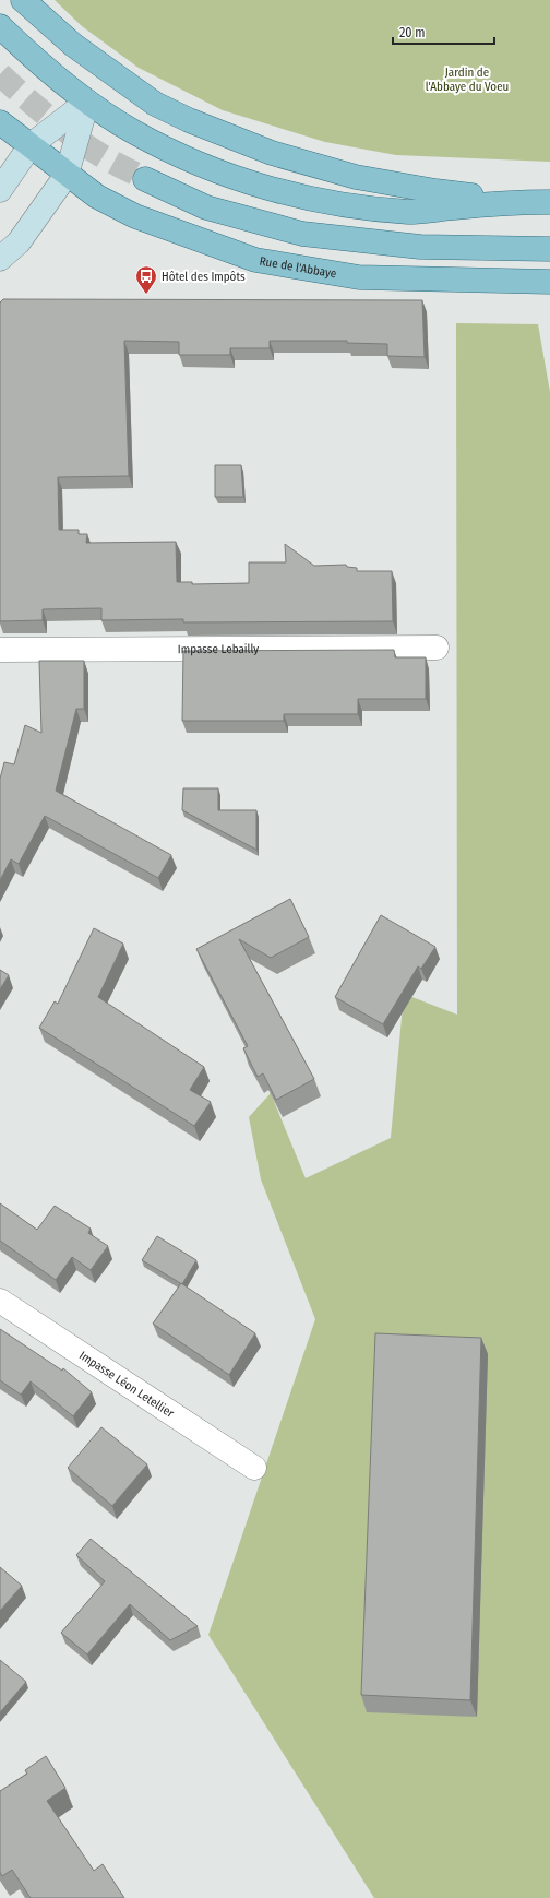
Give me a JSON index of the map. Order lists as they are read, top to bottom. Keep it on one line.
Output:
{"streets":{"main road":["Rue de l'Abbaye"],"street":["Impasse Lebailly","Impasse Léon Letellier"]},"parks":["Jardin de l'Abbaye du Voeu"],"places":{"bus stop":["Hôtel des Impôts"]},"scale_bar":"20 m"}
